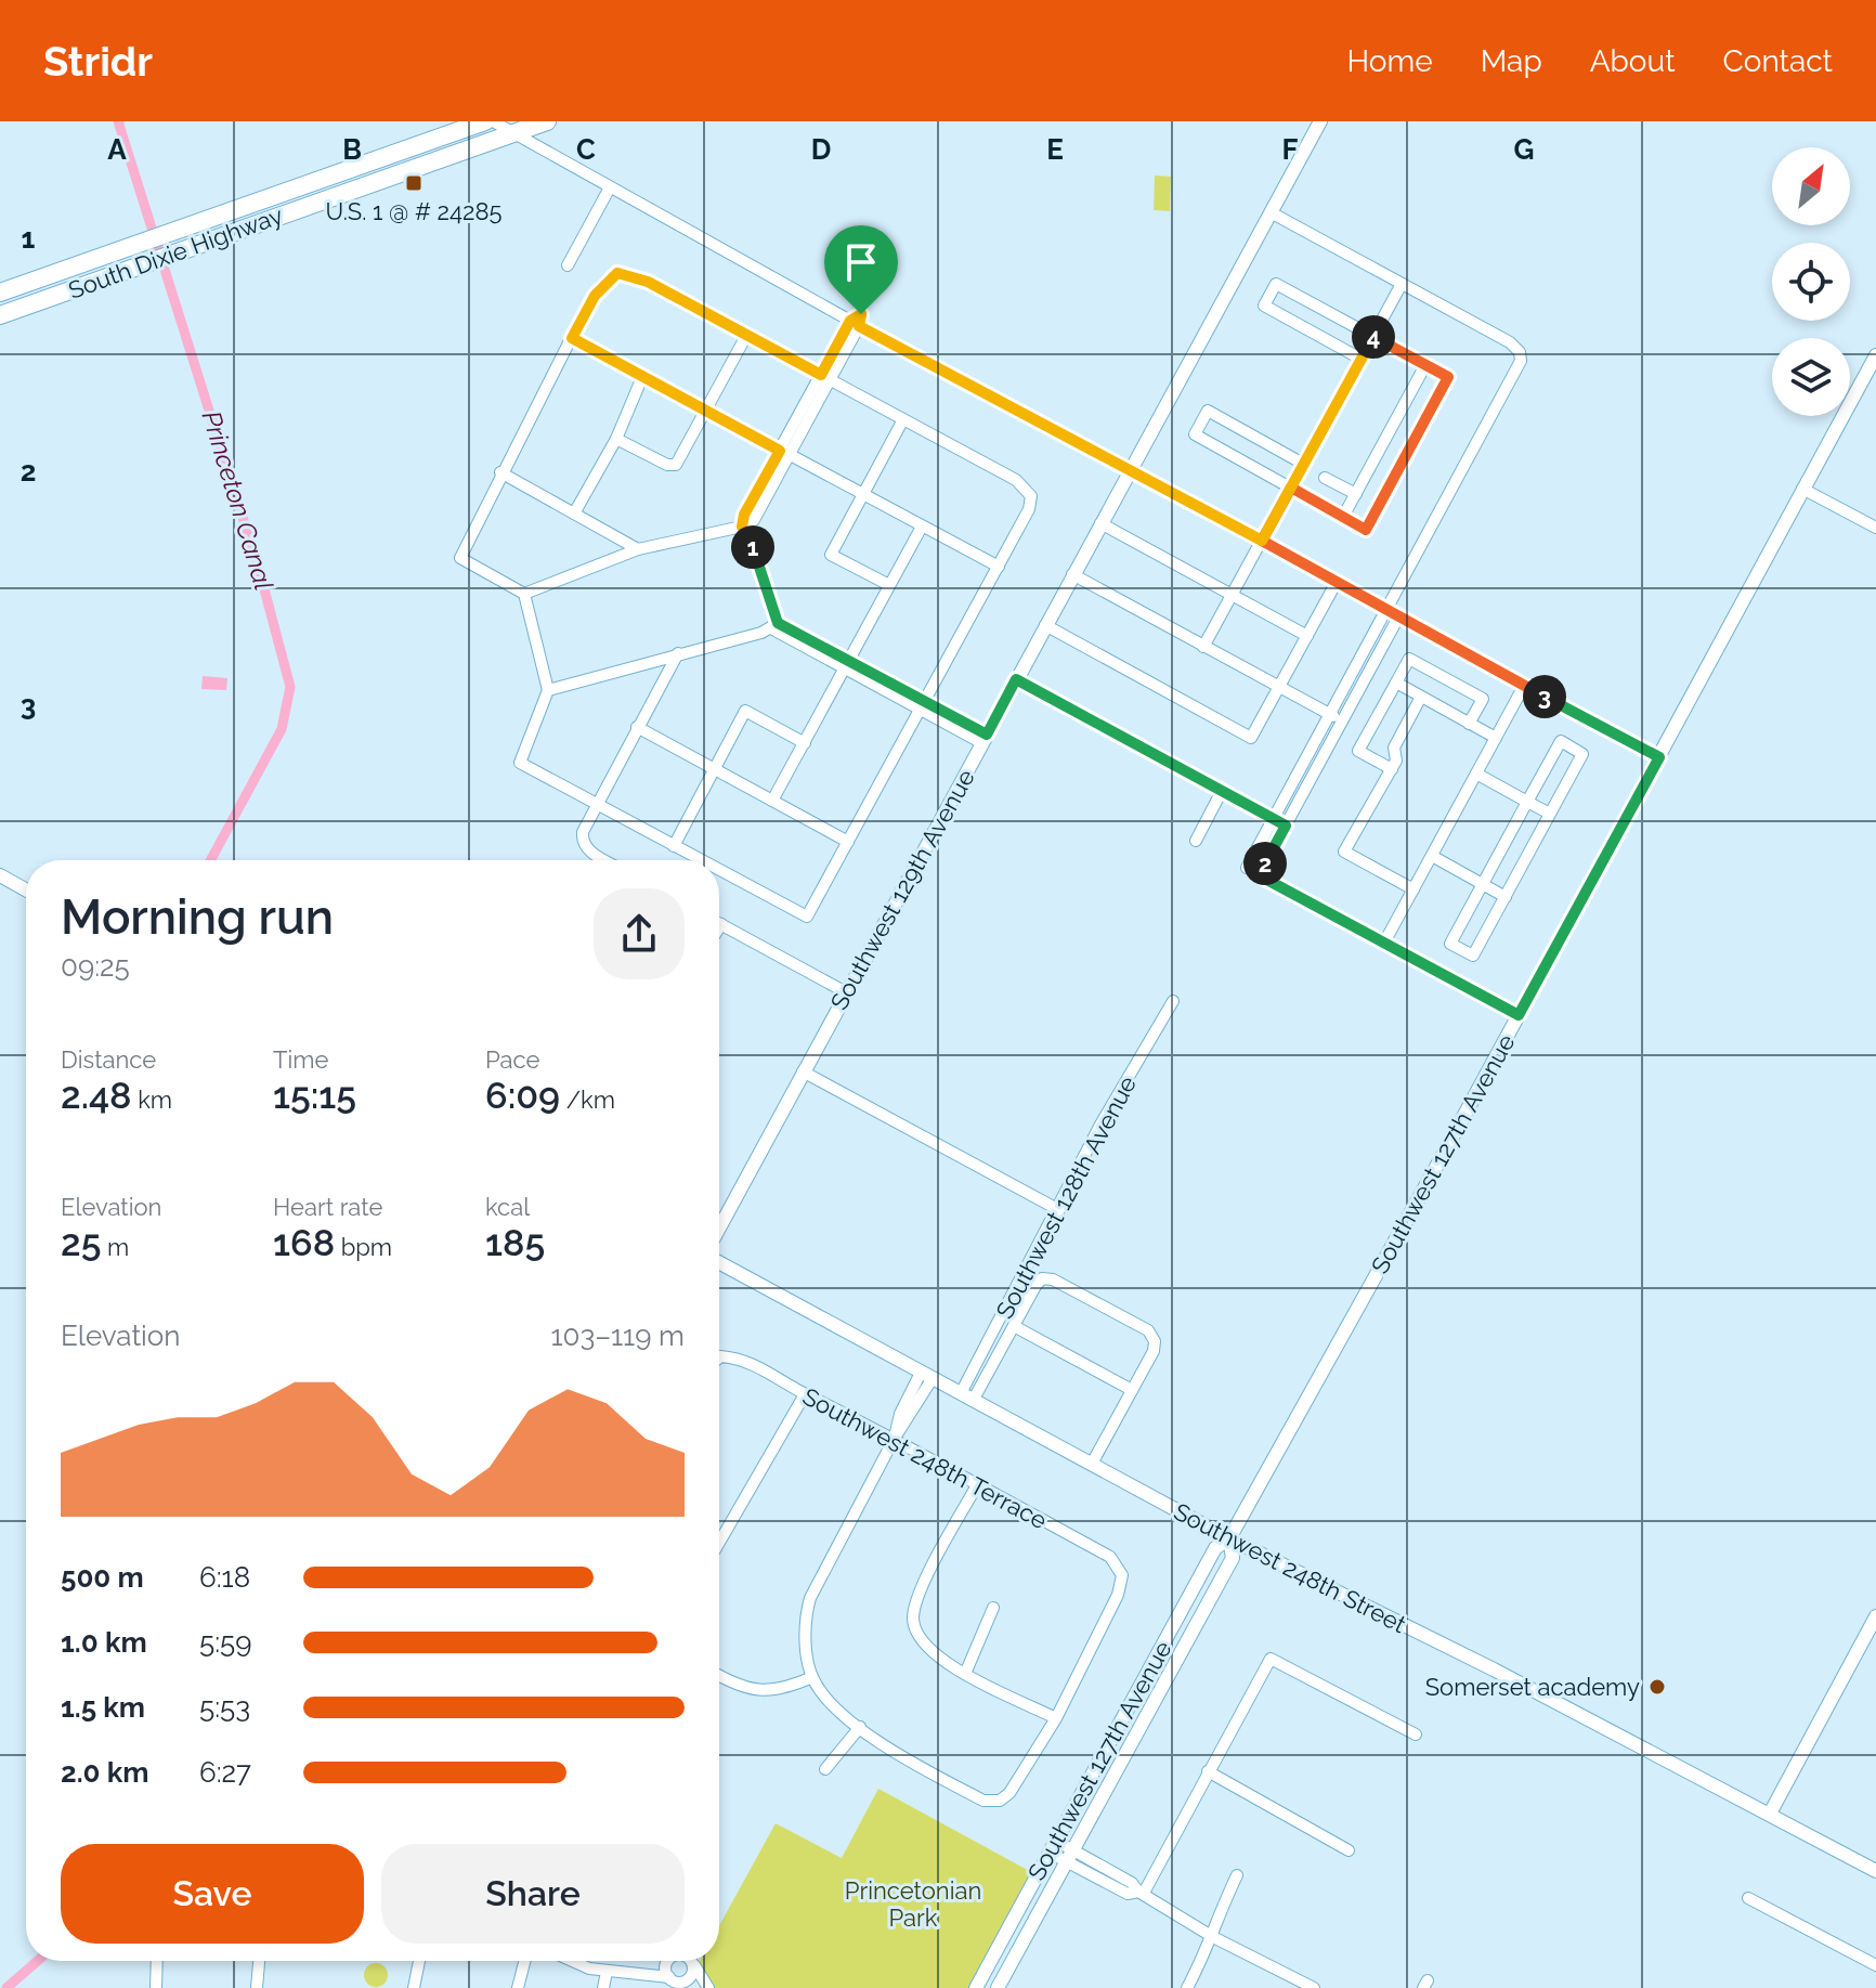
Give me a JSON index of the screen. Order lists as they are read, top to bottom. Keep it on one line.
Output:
{"streets":{"highway":["South Dixie Highway"],"street":["Southwest 129th Avenue","Southwest 127th Avenue","Southwest 128th Avenue","Southwest 248th Terrace","Southwest 248th Street"]},"crossings":[["Southwest 127th Avenue","Southwest 248th Street"],["Southwest 128th Avenue","Southwest 248th Street"]],"water":["Princeton Canal"],"parks":["Princetonian Park"],"places":{"transit":["U.S. 1 @ # 24285"],"other":["Somerset academy"]},"north":"top right","page":{"header":"Stridr","nav":["Home","Map","About","Contact"],"pins":["4","1","3","2"],"heading":["Morning run","09:25"],"stats":[["Distance","2.48 km"],["Time","15:15"],["Pace","6:09 /km"],["Elevation","25 m"],["Heart rate","168 bpm"],["kcal","185"]],"chart":["Elevation","103–119 m"],"list":[{"name":"500 m","note":"6:18"},{"name":"1.0 km","note":"5:59"},{"name":"1.5 km","note":"5:53"},{"name":"2.0 km","note":"6:27"}],"buttons":["Save","Share"]},"grid":{"columns":["A","B","C","D","E","F","G"],"rows":["1","2","3"]}}
